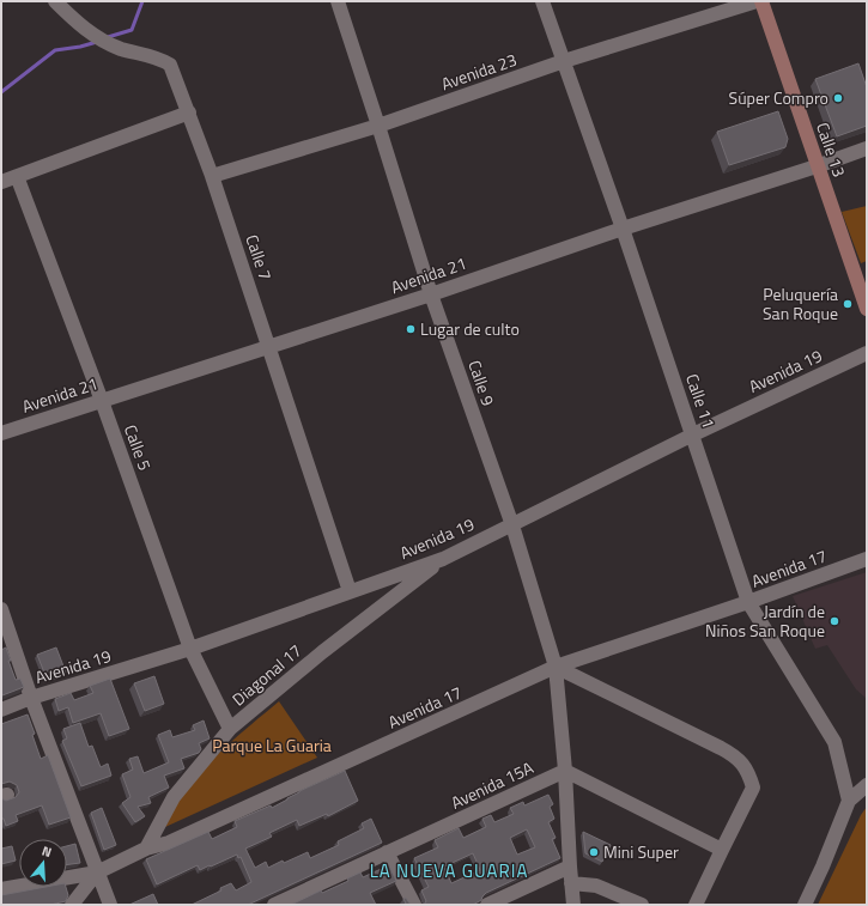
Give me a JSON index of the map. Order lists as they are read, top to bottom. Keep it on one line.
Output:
{"streets":{"street":["Avenida 23","Calle 13","Calle 7","Avenida 21","Avenida 19","Calle 9","Calle 11","Calle 5","Avenida 17","Diagonal 17","Avenida 15A"]},"crossings":[["Avenida 23","Calle 7"],["Avenida 23","Calle 9"],["Avenida 23","Calle 11"],["Calle 13","Avenida 21"],["Calle 7","Avenida 21"],["Calle 7","Avenida 19"],["Avenida 21","Calle 9"],["Avenida 21","Calle 11"],["Avenida 21","Calle 5"],["Avenida 19","Calle 9"],["Avenida 19","Calle 11"],["Avenida 19","Calle 5"],["Avenida 19","Diagonal 17"],["Calle 9","Avenida 17"],["Calle 9","Avenida 15A"],["Calle 11","Avenida 17"],["Calle 5","Diagonal 17"],["Avenida 17","Diagonal 17"]],"districts":["LA NUEVA GUARIA"],"parks":["Parque La Guaria"],"places":["Súper Compro","Peluquería San Roque","Lugar de culto","Jardín de Niños San Roque","Mini Super"],"north":"top"}
